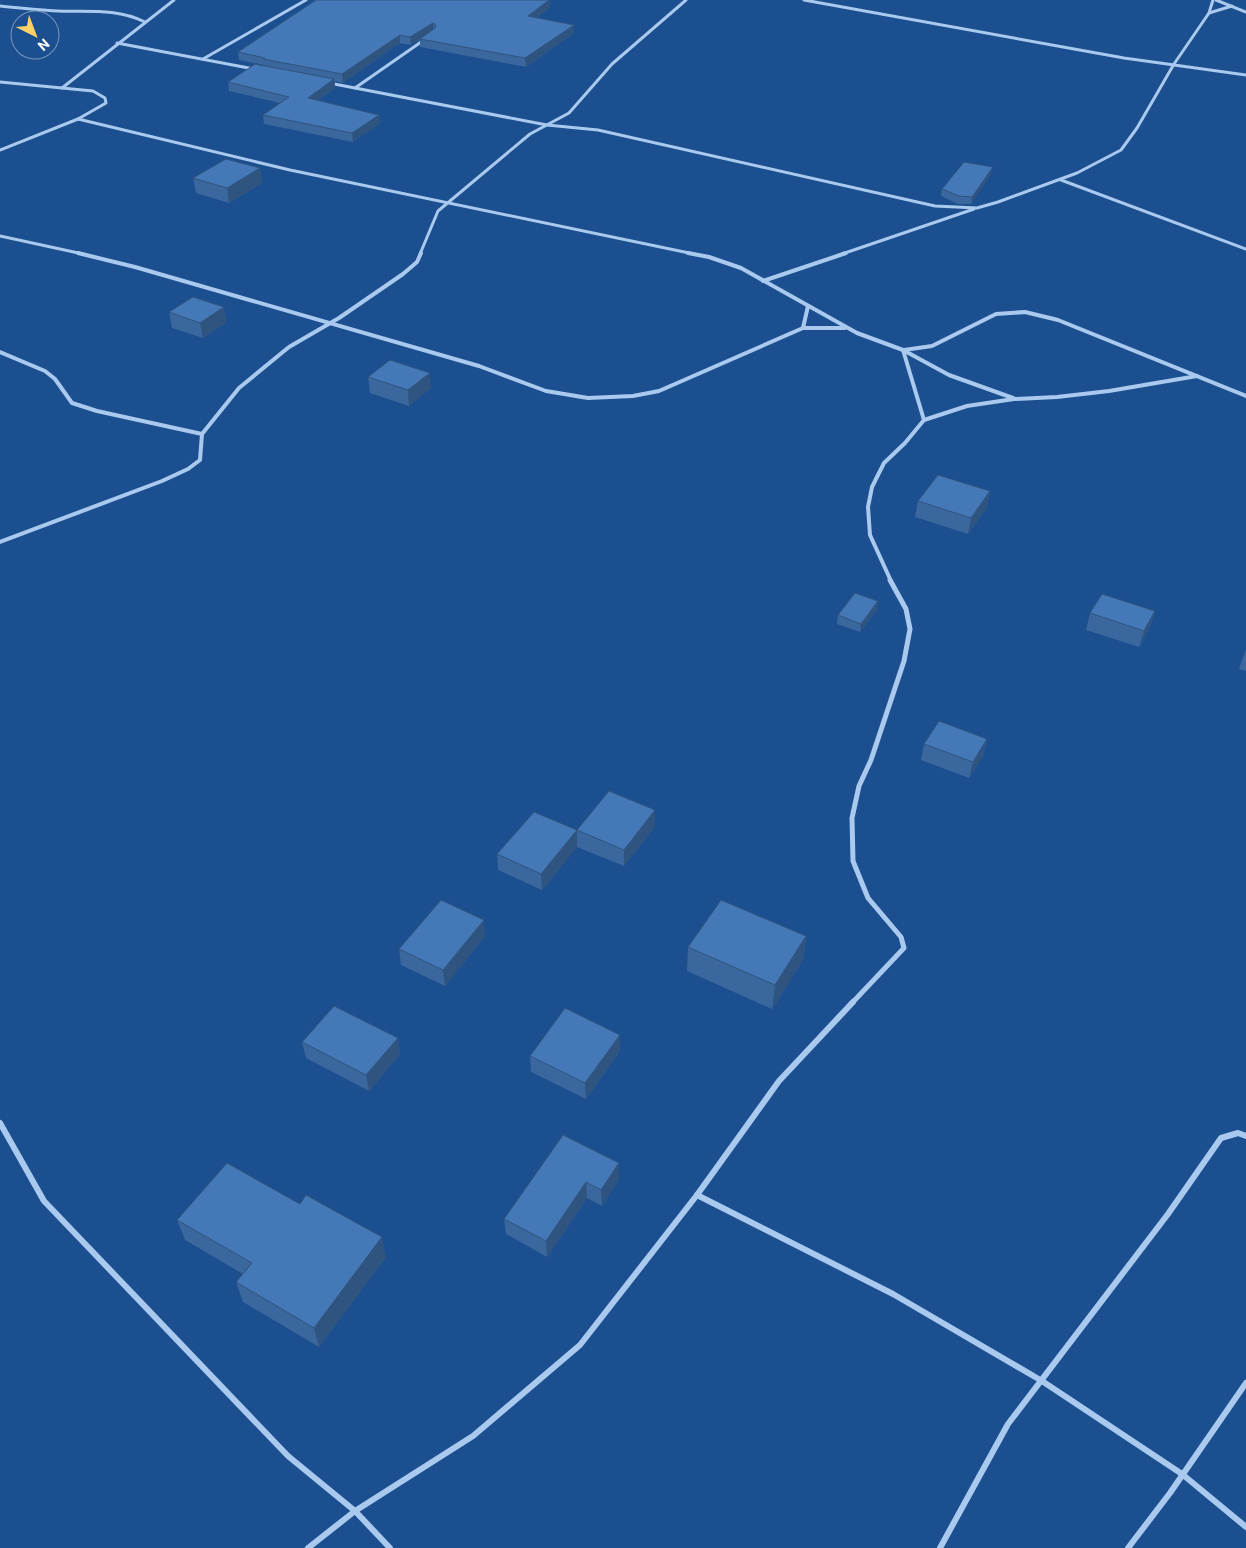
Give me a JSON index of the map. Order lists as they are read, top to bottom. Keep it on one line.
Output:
{"north":"bottom right"}
